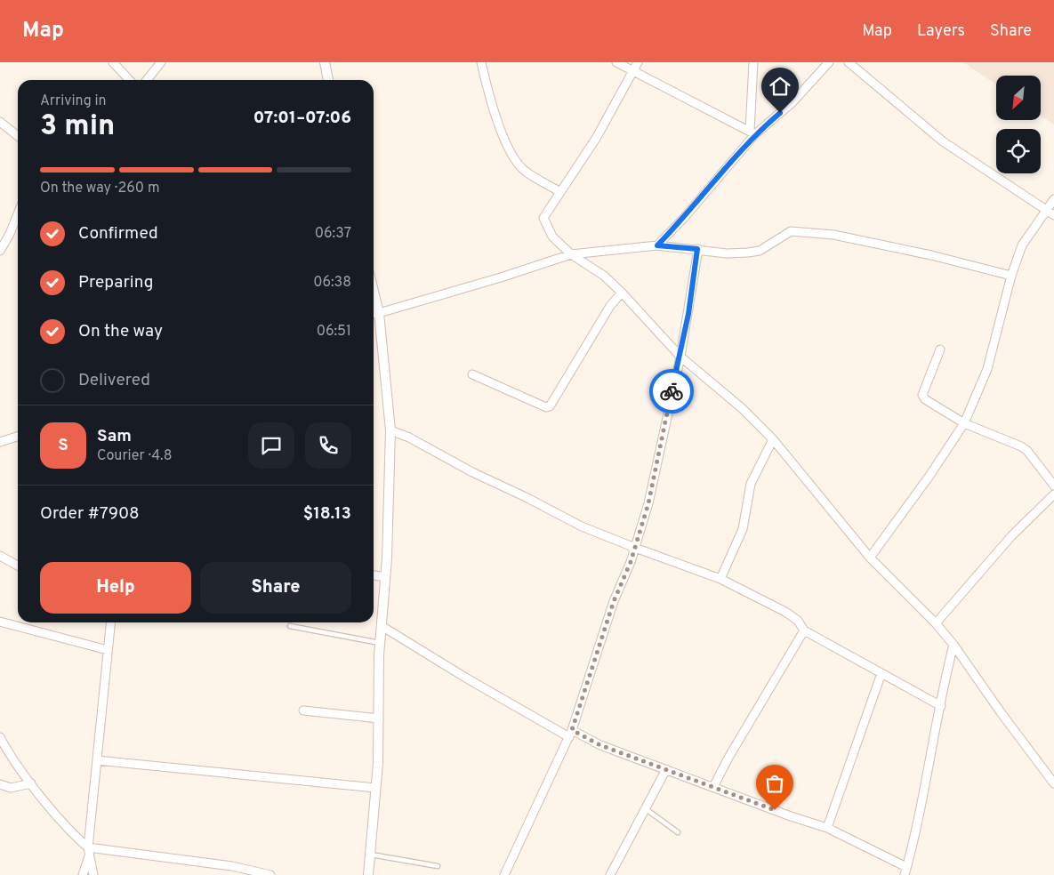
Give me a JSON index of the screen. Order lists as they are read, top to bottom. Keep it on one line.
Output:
{"north":"bottom left","page":{"header":"Map","nav":["Map","Layers","Share"],"heading":["3 min","Arriving in","07:01–07:06"],"panel":["Sam","Courier · 4.8","Order #7908","$18.13"],"bar":"On the way · 260 m","list":[["Confirmed","06:37"],["Preparing","06:38"],["On the way","06:51"],"Delivered"],"round":"S","buttons":["Help","Share"]}}
